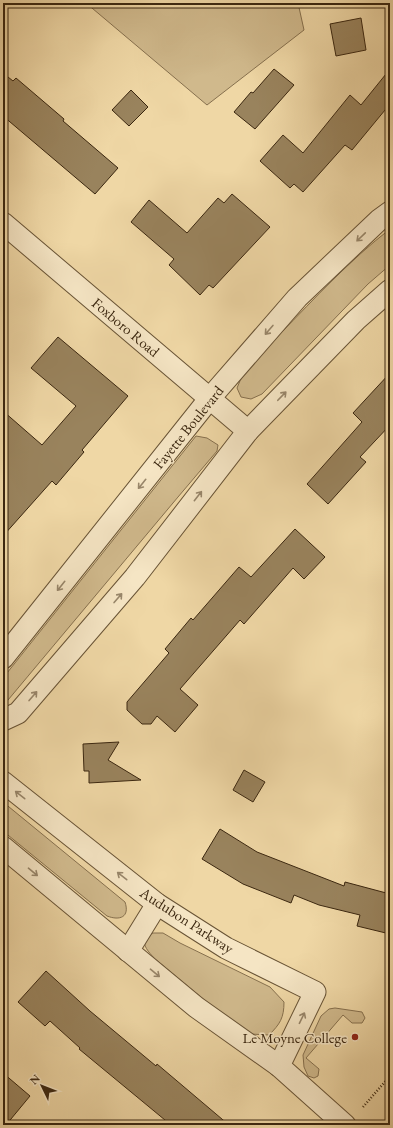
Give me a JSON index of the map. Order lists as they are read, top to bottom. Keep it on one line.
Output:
{"streets":{"street":["Foxboro Road","Fayette Boulevard","Audubon Parkway"]},"crossings":[["Foxboro Road","Fayette Boulevard"]],"places":["Le Moyne College"],"north":"top left"}
